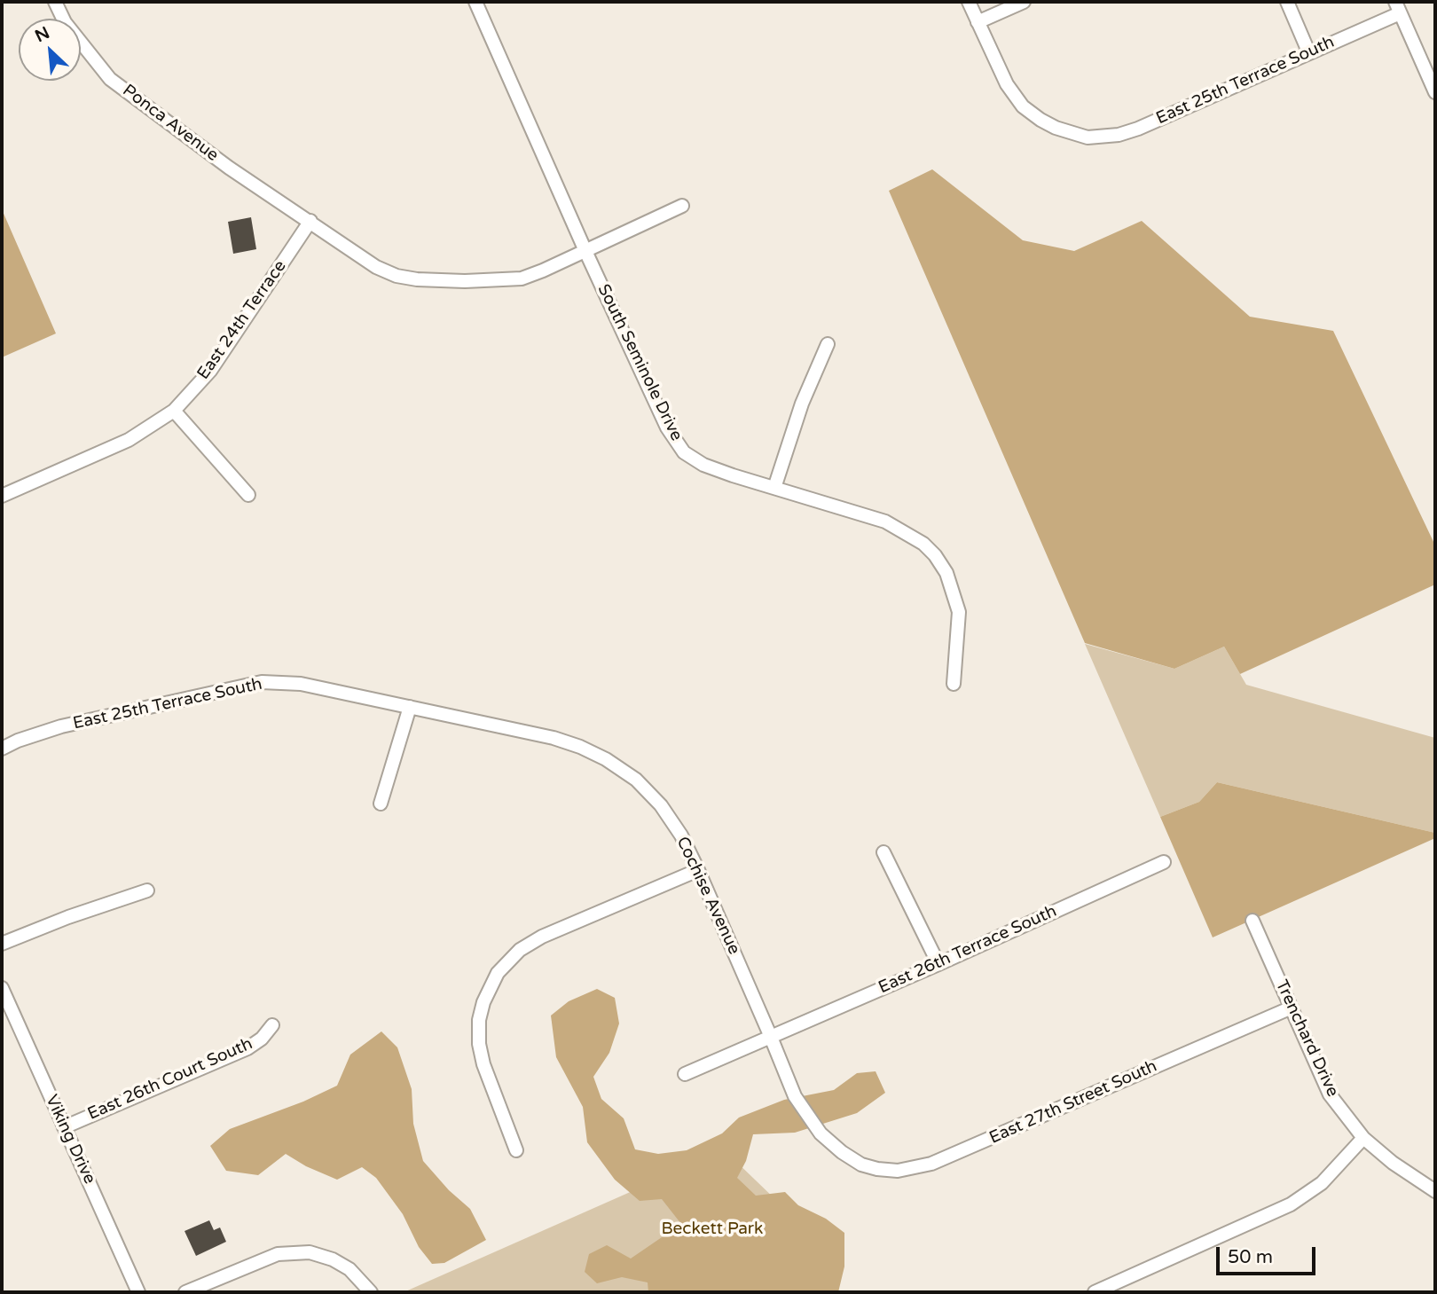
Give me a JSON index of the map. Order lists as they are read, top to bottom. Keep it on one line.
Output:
{"streets":{"street":["East 25th Terrace South","Ponca Avenue","East 24th Terrace","South Seminole Drive","Cochise Avenue","East 26th Terrace South","Trenchard Drive","East 26th Court South","East 27th Street South","Viking Drive"]},"crossings":[["East 25th Terrace South","Cochise Avenue"],["Ponca Avenue","East 24th Terrace"],["Ponca Avenue","South Seminole Drive"],["Cochise Avenue","East 26th Terrace South"],["Cochise Avenue","East 27th Street South"],["Trenchard Drive","East 27th Street South"],["East 26th Court South","Viking Drive"]],"parks":["Beckett Park"],"scale_bar":"50 m","north":"top left"}
